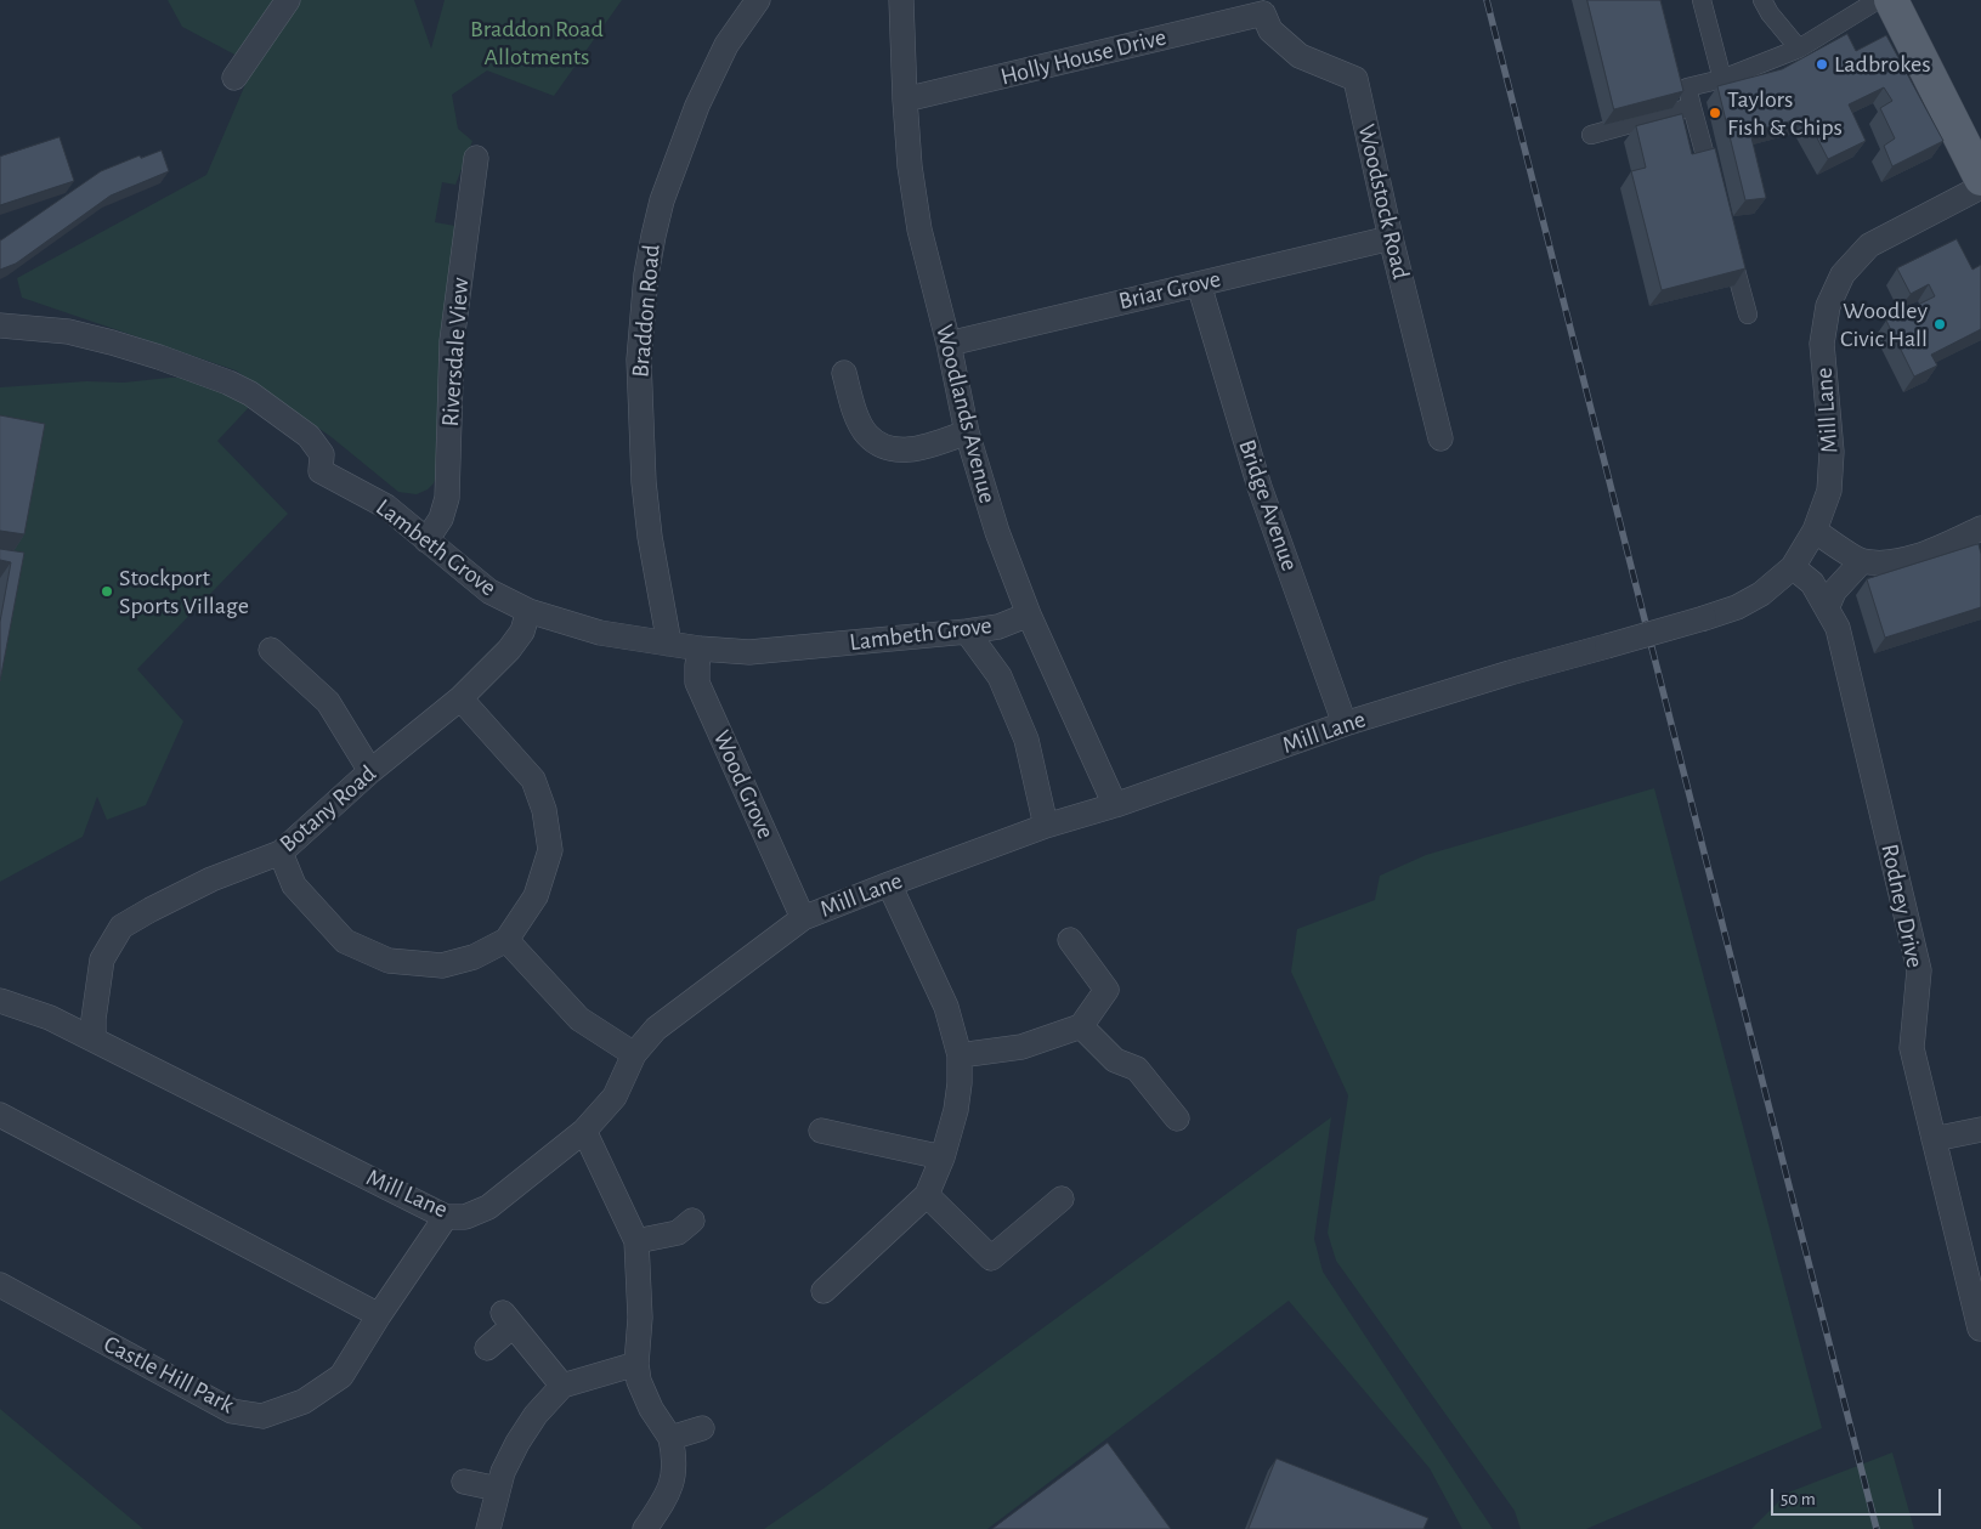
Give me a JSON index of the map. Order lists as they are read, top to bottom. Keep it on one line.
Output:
{"streets":{"street":["Holly House Drive","Woodstock Road","Briar Grove","Braddon Road","Riversdale View","Mill Lane","Woodlands Avenue","Bridge Avenue","Lambeth Grove","Wood Grove","Botany Road","Rodney Drive","Castle Hill Park"]},"crossings":[["Holly House Drive","Woodstock Road"],["Holly House Drive","Woodlands Avenue"],["Woodstock Road","Briar Grove"],["Briar Grove","Woodlands Avenue"],["Briar Grove","Bridge Avenue"],["Braddon Road","Lambeth Grove"],["Riversdale View","Lambeth Grove"],["Mill Lane","Woodlands Avenue"],["Mill Lane","Bridge Avenue"],["Mill Lane","Wood Grove"],["Mill Lane","Botany Road"],["Mill Lane","Rodney Drive"],["Mill Lane","Castle Hill Park"],["Woodlands Avenue","Lambeth Grove"],["Lambeth Grove","Wood Grove"],["Lambeth Grove","Botany Road"]],"parks":["Braddon Road Allotments"],"places":["Ladbrokes","Taylors Fish & Chips","Woodley Civic Hall","Stockport Sports Village"],"scale_bar":"50 m"}
